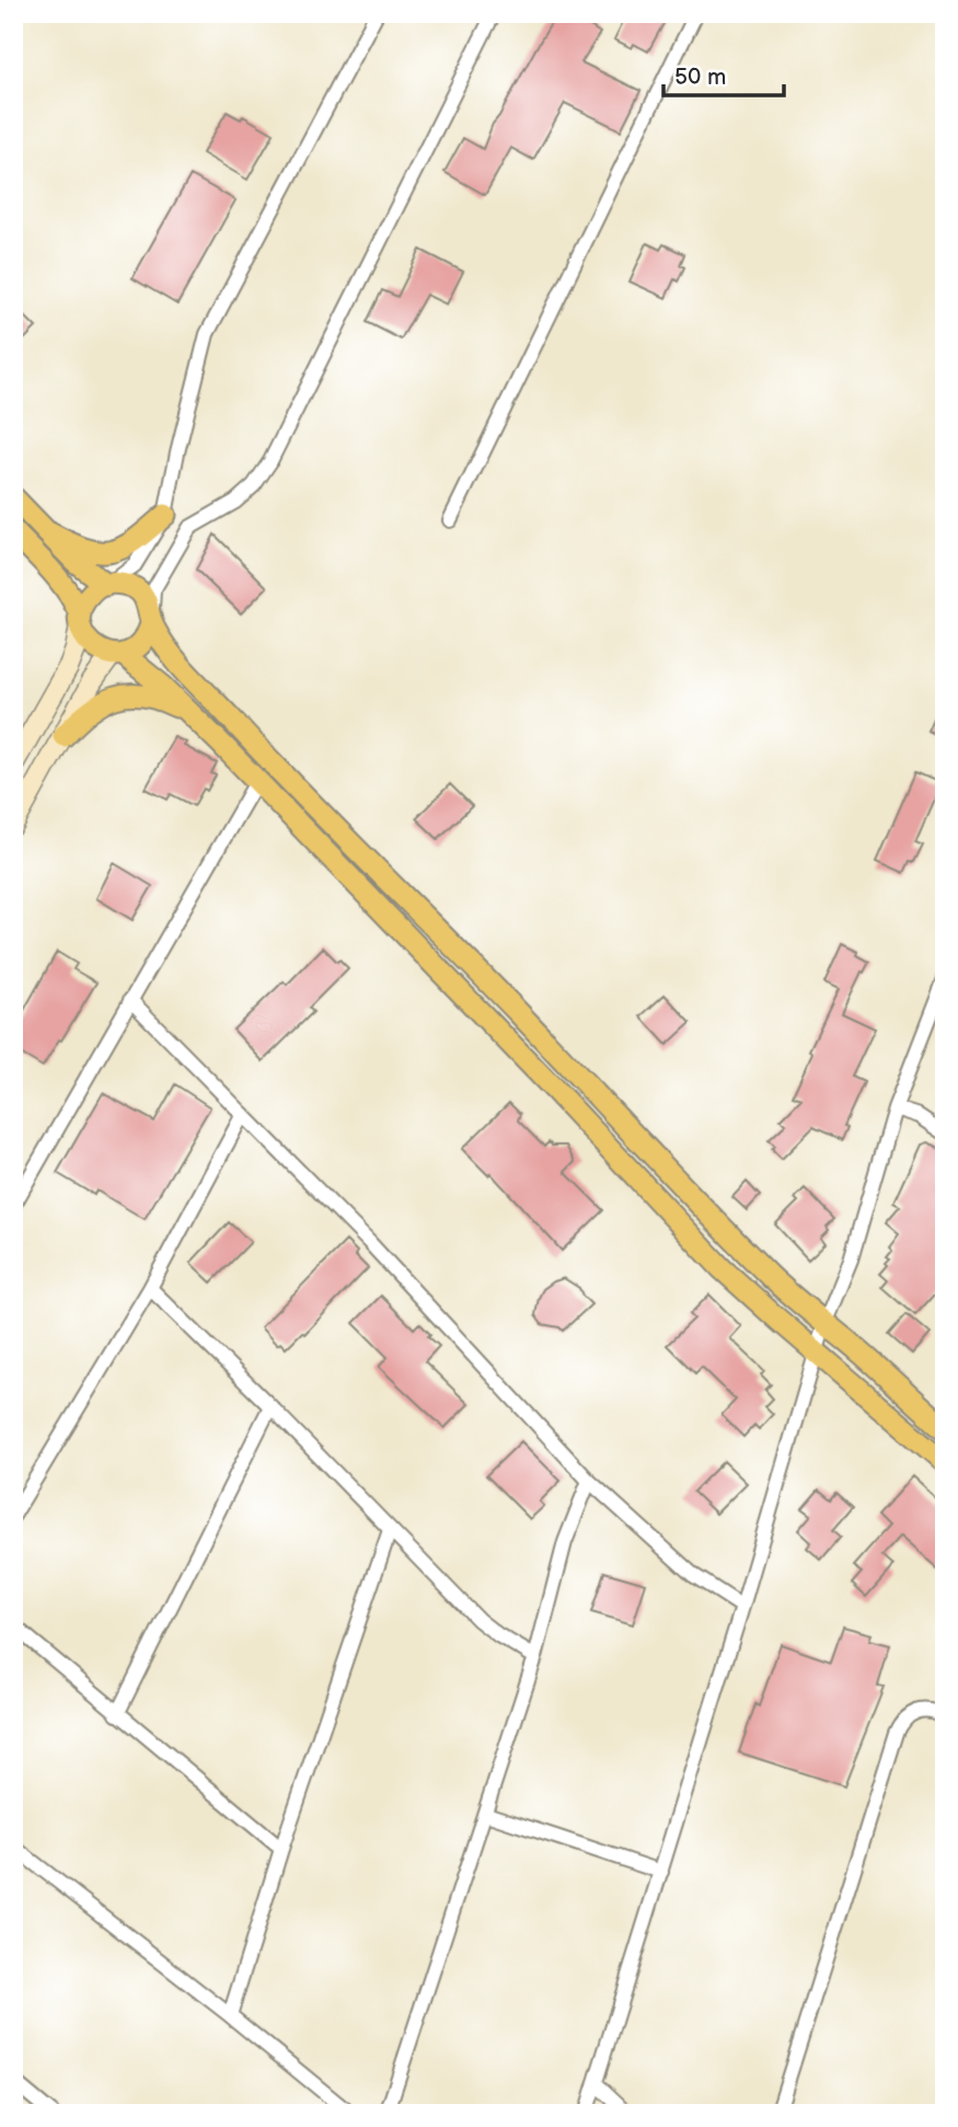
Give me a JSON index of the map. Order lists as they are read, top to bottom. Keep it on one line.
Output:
{"scale_bar":"50 m"}
